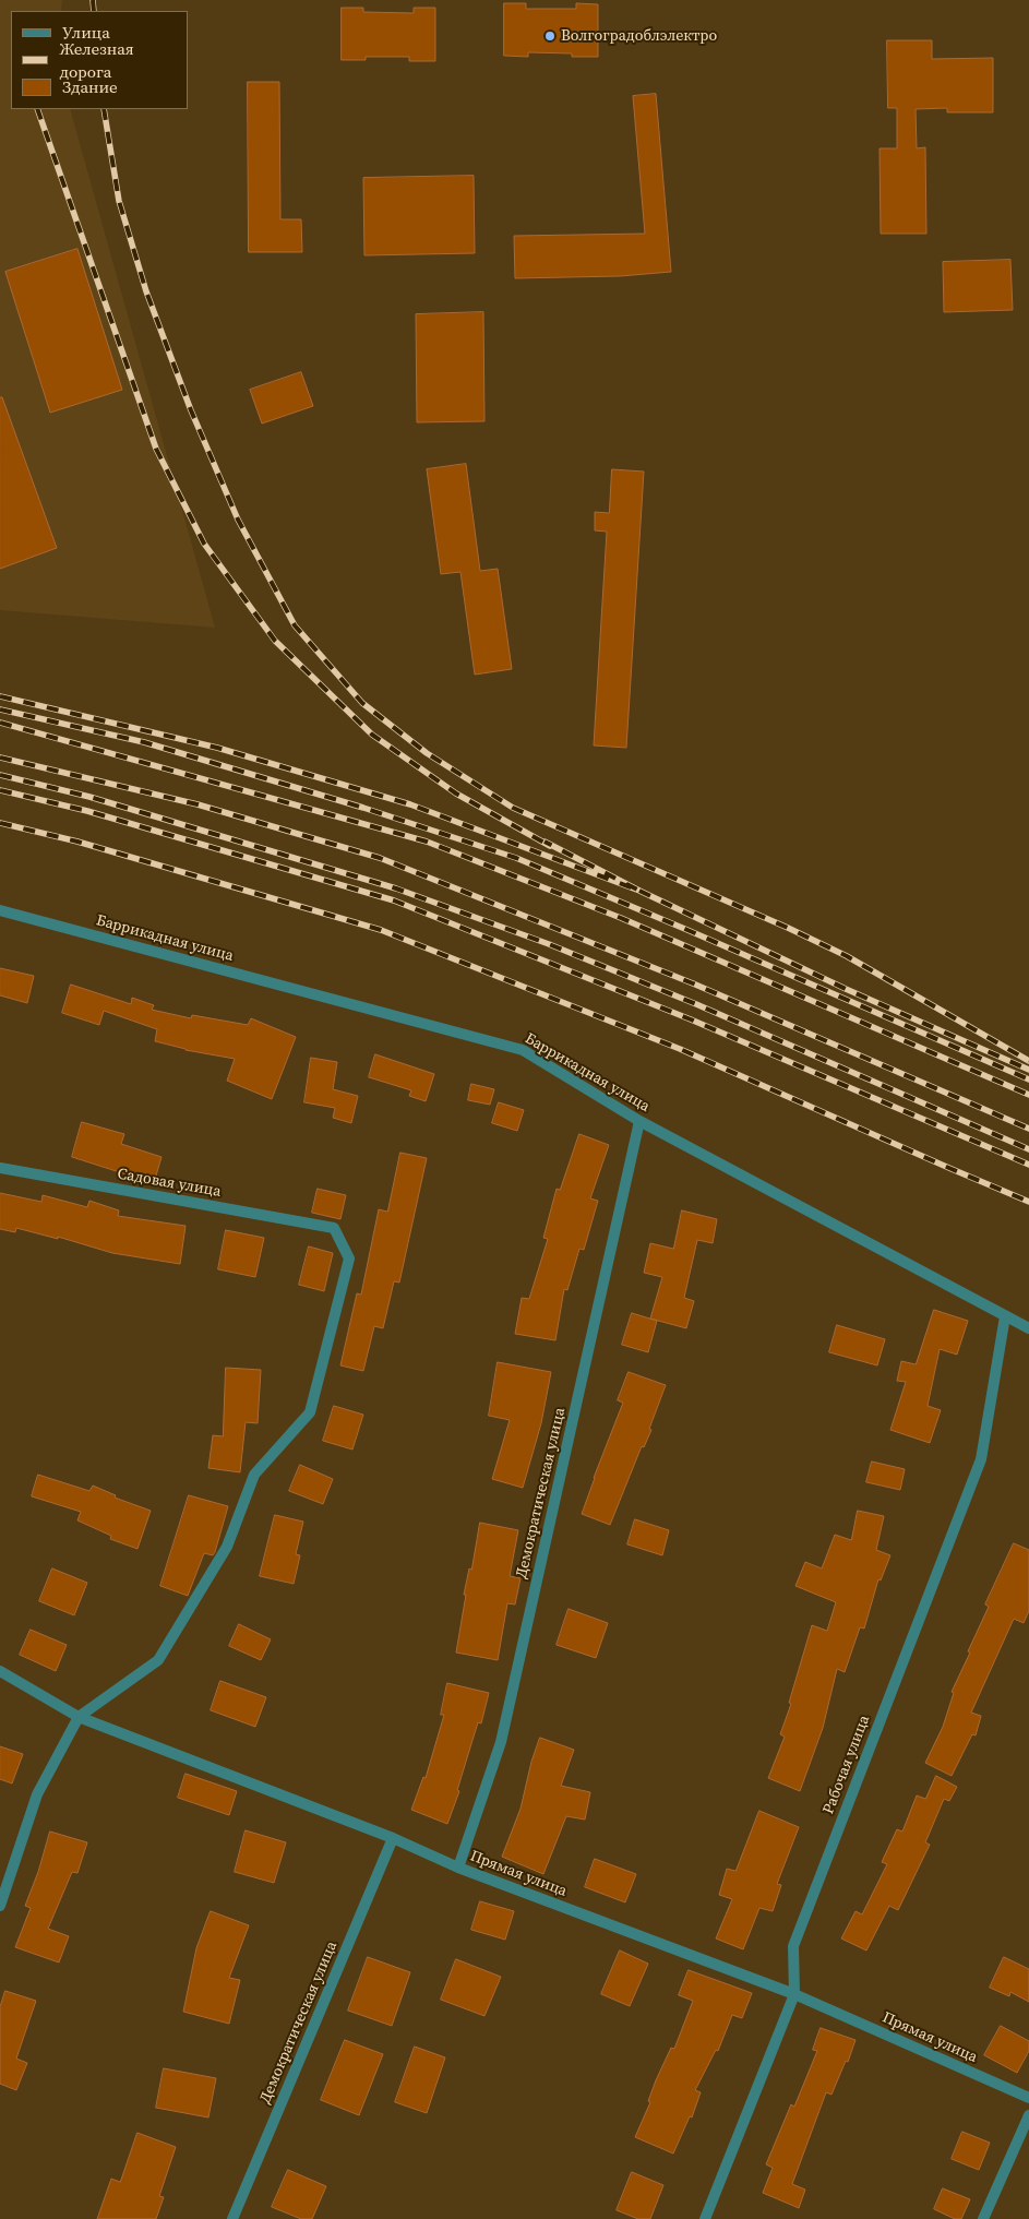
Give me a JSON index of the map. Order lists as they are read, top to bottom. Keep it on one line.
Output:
{"streets":{"street":["Баррикадная улица","Садовая улица","Демократическая улица","Рабочая улица","Прямая улица"]},"crossings":[["Баррикадная улица","Демократическая улица"],["Баррикадная улица","Рабочая улица"],["Садовая улица","Прямая улица"],["Демократическая улица","Прямая улица"],["Рабочая улица","Прямая улица"]],"places":["Волгоградоблэлектро"],"legend":["Улица","Железная дорога","Здание"]}
